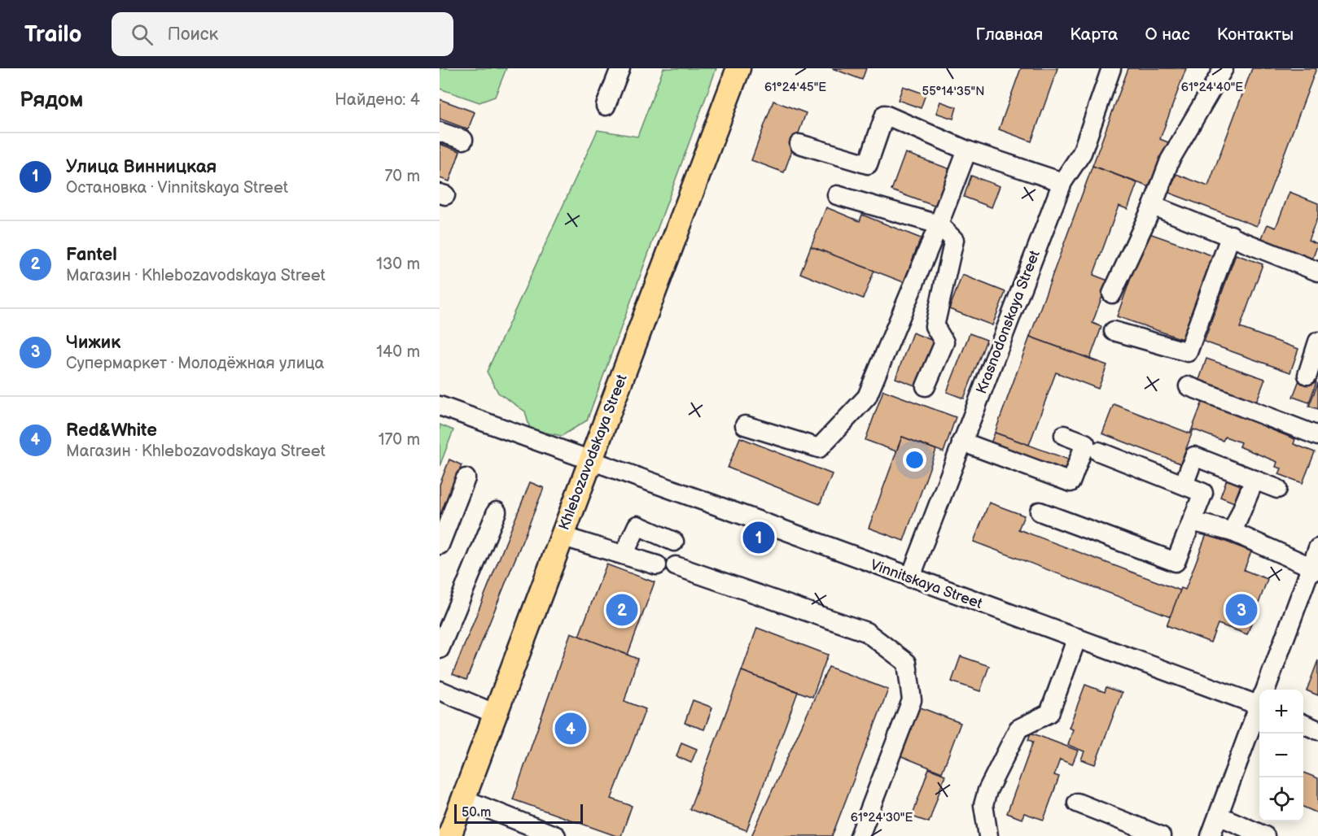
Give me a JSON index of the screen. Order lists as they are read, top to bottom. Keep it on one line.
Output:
{"streets":{"main road":["Khlebozavodskaya Street"],"street":["Krasnodonskaya Street","Vinnitskaya Street"]},"crossings":[["Krasnodonskaya Street","Vinnitskaya Street"],["Khlebozavodskaya Street","Vinnitskaya Street"]],"scale_bar":"50 m","page":{"header":"Trailo","search":"Поиск","nav":["Главная","Карта","О нас","Контакты"],"heading":["Рядом","Найдено: 4"],"list":[{"mark":"1","name":"Улица Винницкая","note":"Остановка · Vinnitskaya Street","value":"70 m"},{"mark":"2","name":"Fantel","note":"Магазин · Khlebozavodskaya Street","value":"130 m"},{"mark":"3","name":"Чижик","note":"Супермаркет · Молодёжная улица","value":"140 m"},{"mark":"4","name":"Red&White","note":"Магазин · Khlebozavodskaya Street","value":"170 m"}],"pins":["1","2","3","4"],"map_buttons":["+","−"],"scale":"50 m"},"coordinates":["61°24'45\"E","61°24'40\"E","55°14'35\"N","61°24'30\"E"]}
